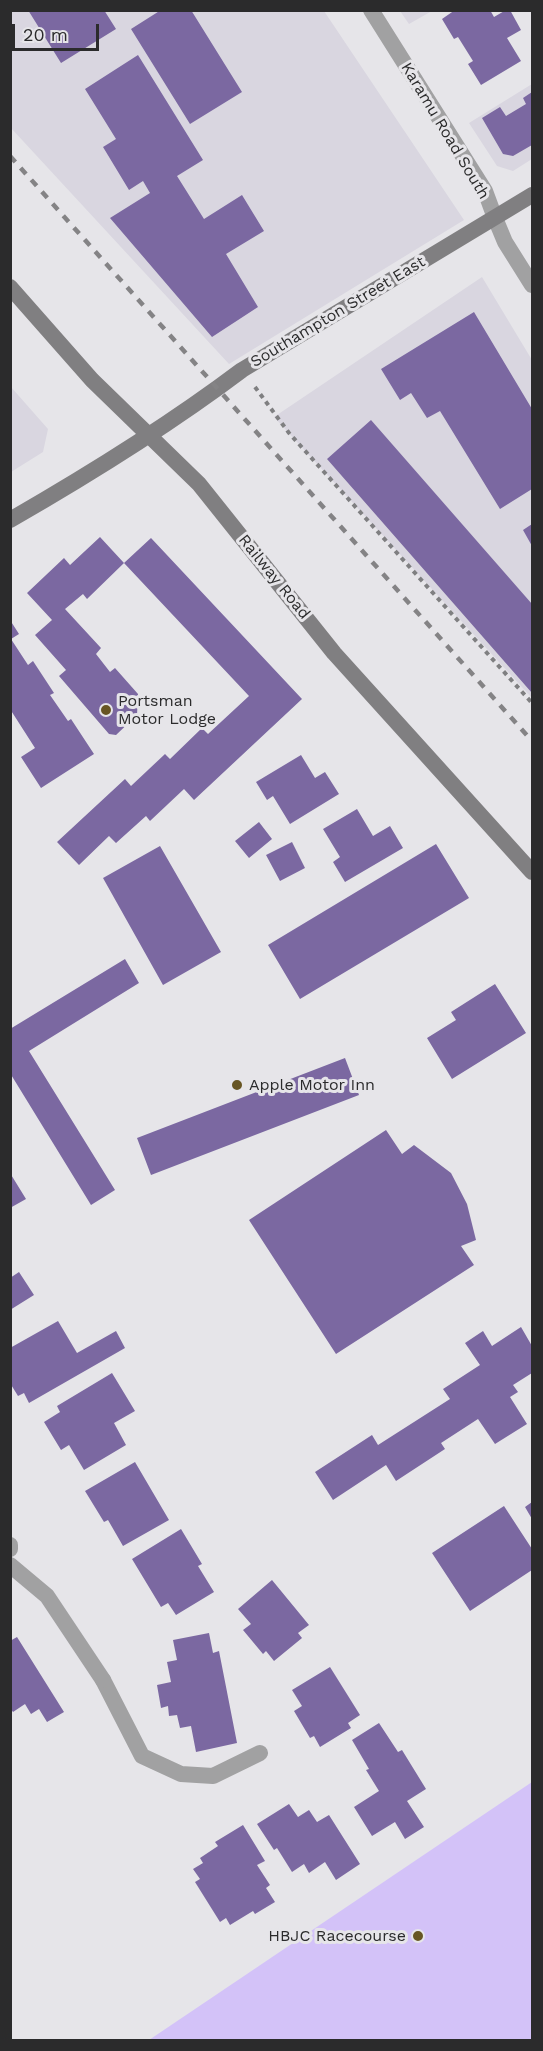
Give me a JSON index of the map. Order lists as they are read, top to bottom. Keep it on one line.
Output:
{"streets":{"main road":["Southampton Street East","Railway Road"],"street":["Karamu Road South"]},"crossings":[["Karamu Road South","Southampton Street East"],["Southampton Street East","Railway Road"]],"places":["Portsman Motor Lodge","Apple Motor Inn","HBJC Racecourse"],"scale_bar":"20 m"}
